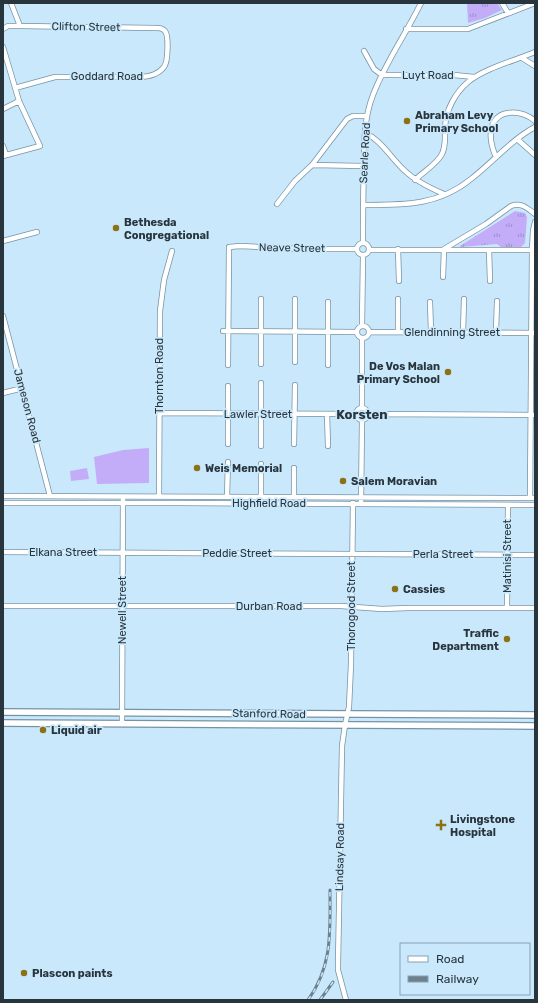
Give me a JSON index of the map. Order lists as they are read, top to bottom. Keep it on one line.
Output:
{"streets":{"main road":["Stanford Road"],"street":["Clifton Street","Luyt Road","Goddard Road","Searle Road","Neave Street","Glendinning Street","Thornton Road","Jameson Road","Lawler Street","Highfield Road","Elkana Street","Peddie Street","Perla Street","Matinisi Street","Durban Road","Thorogood Street","Newell Street","Lindsay Road"]},"crossings":[["Clifton Street","Goddard Road"],["Luyt Road","Searle Road"],["Searle Road","Neave Street"],["Thornton Road","Lawler Street"],["Thornton Road","Highfield Road"],["Jameson Road","Highfield Road"],["Highfield Road","Matinisi Street"],["Highfield Road","Thorogood Street"],["Highfield Road","Newell Street"],["Elkana Street","Peddie Street"],["Elkana Street","Newell Street"],["Peddie Street","Perla Street"],["Peddie Street","Thorogood Street"],["Peddie Street","Newell Street"],["Perla Street","Matinisi Street"],["Perla Street","Thorogood Street"],["Matinisi Street","Durban Road"],["Durban Road","Thorogood Street"],["Durban Road","Newell Street"],["Thorogood Street","Stanford Road"],["Thorogood Street","Lindsay Road"],["Newell Street","Stanford Road"],["Stanford Road","Lindsay Road"]],"districts":["Korsten"],"places":{"other":["Abraham Levy Primary School","Bethesda Congregational","De Vos Malan Primary School","Weis Memorial","Salem Moravian","Cassies","Traffic Department","Liquid air","Plascon paints"],"health":["Livingstone Hospital"]},"legend":["Road","Railway"]}
